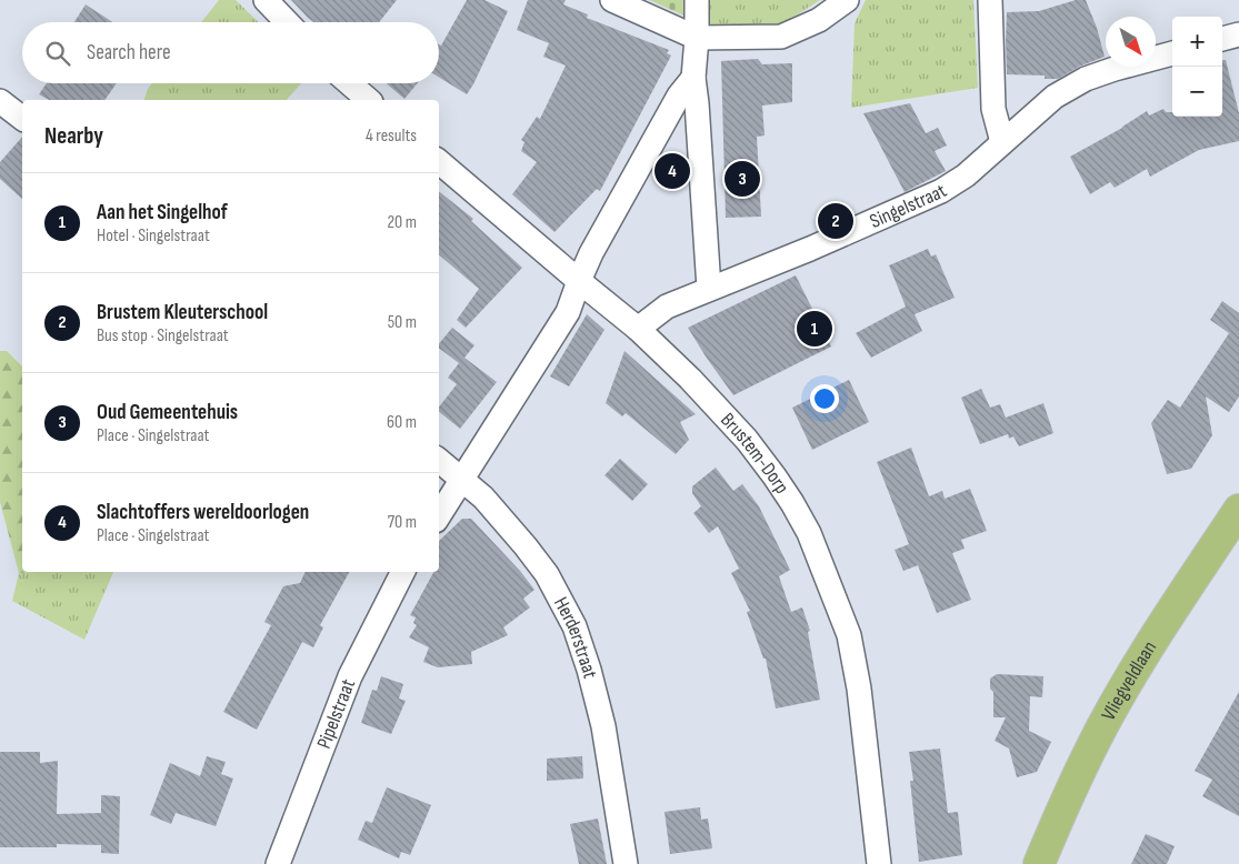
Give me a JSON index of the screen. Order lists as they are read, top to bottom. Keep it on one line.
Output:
{"streets":{"main road":["Vliegveldlaan"],"street":["Singelstraat","Brustem-Dorp","Herderstraat","Pipelstraat"]},"crossings":[["Singelstraat","Brustem-Dorp"]],"north":"bottom right","page":{"map_buttons":["+","−"],"search":"Search here","heading":["Nearby","4 results"],"pins":["4","3","2","1"],"list":[{"mark":"1","name":"Aan het Singelhof","note":"Hotel · Singelstraat","value":"20 m"},{"mark":"2","name":"Brustem Kleuterschool","note":"Bus stop · Singelstraat","value":"50 m"},{"mark":"3","name":"Oud Gemeentehuis","note":"Place · Singelstraat","value":"60 m"},{"mark":"4","name":"Slachtoffers wereldoorlogen","note":"Place · Singelstraat","value":"70 m"}]}}
